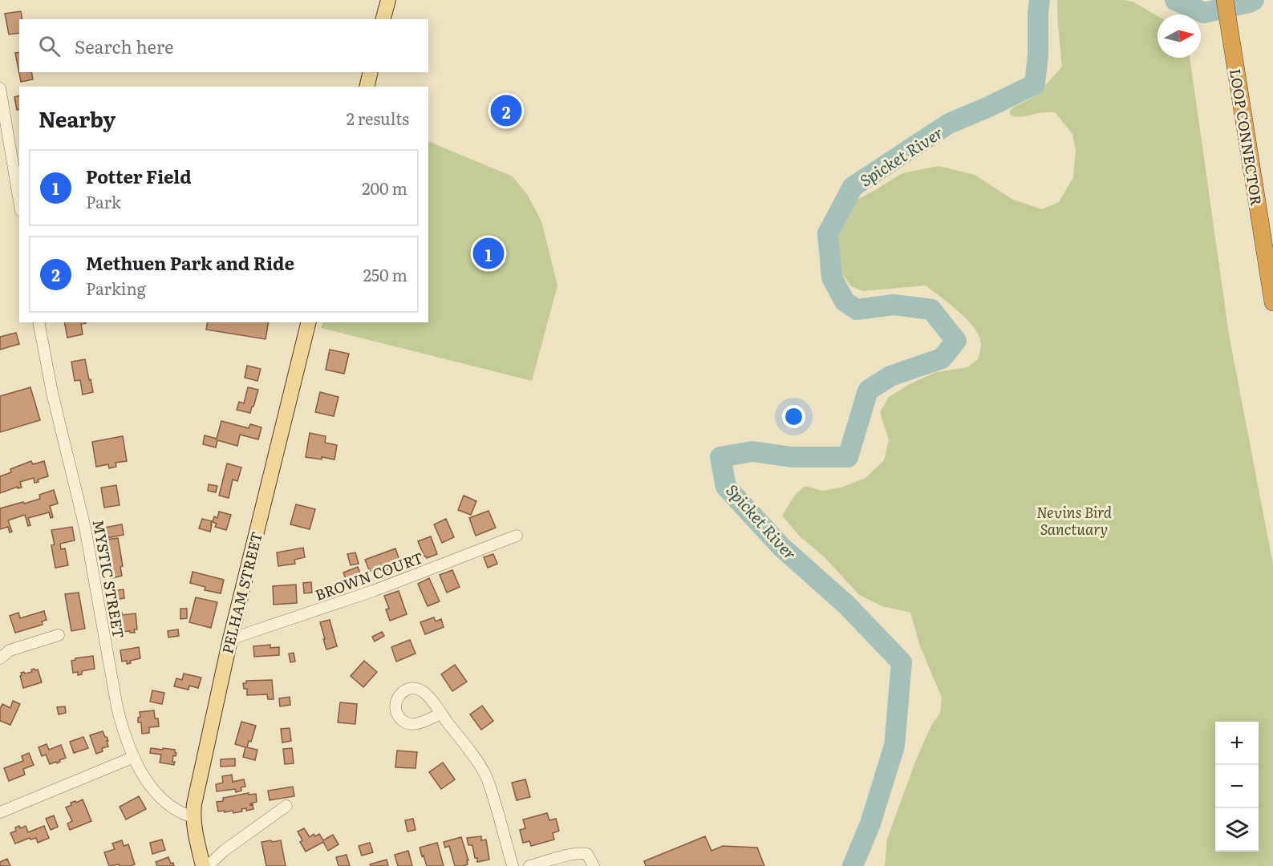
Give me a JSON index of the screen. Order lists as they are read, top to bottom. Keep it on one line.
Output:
{"streets":{"highway":["LOOP CONNECTOR"],"main road":["PELHAM STREET"],"street":["BROWN COURT","MYSTIC STREET"]},"crossings":[["BROWN COURT","PELHAM STREET"],["MYSTIC STREET","PELHAM STREET"]],"water":["Spicket River"],"parks":["Nevins Bird Sanctuary"],"north":"right","page":{"search":"Search here","heading":["Nearby","2 results"],"pins":["2","1"],"list":[{"mark":"1","name":"Potter Field","note":"Park","value":"200 m"},{"mark":"2","name":"Methuen Park and Ride","note":"Parking","value":"250 m"}],"map_buttons":["+","−"]}}
